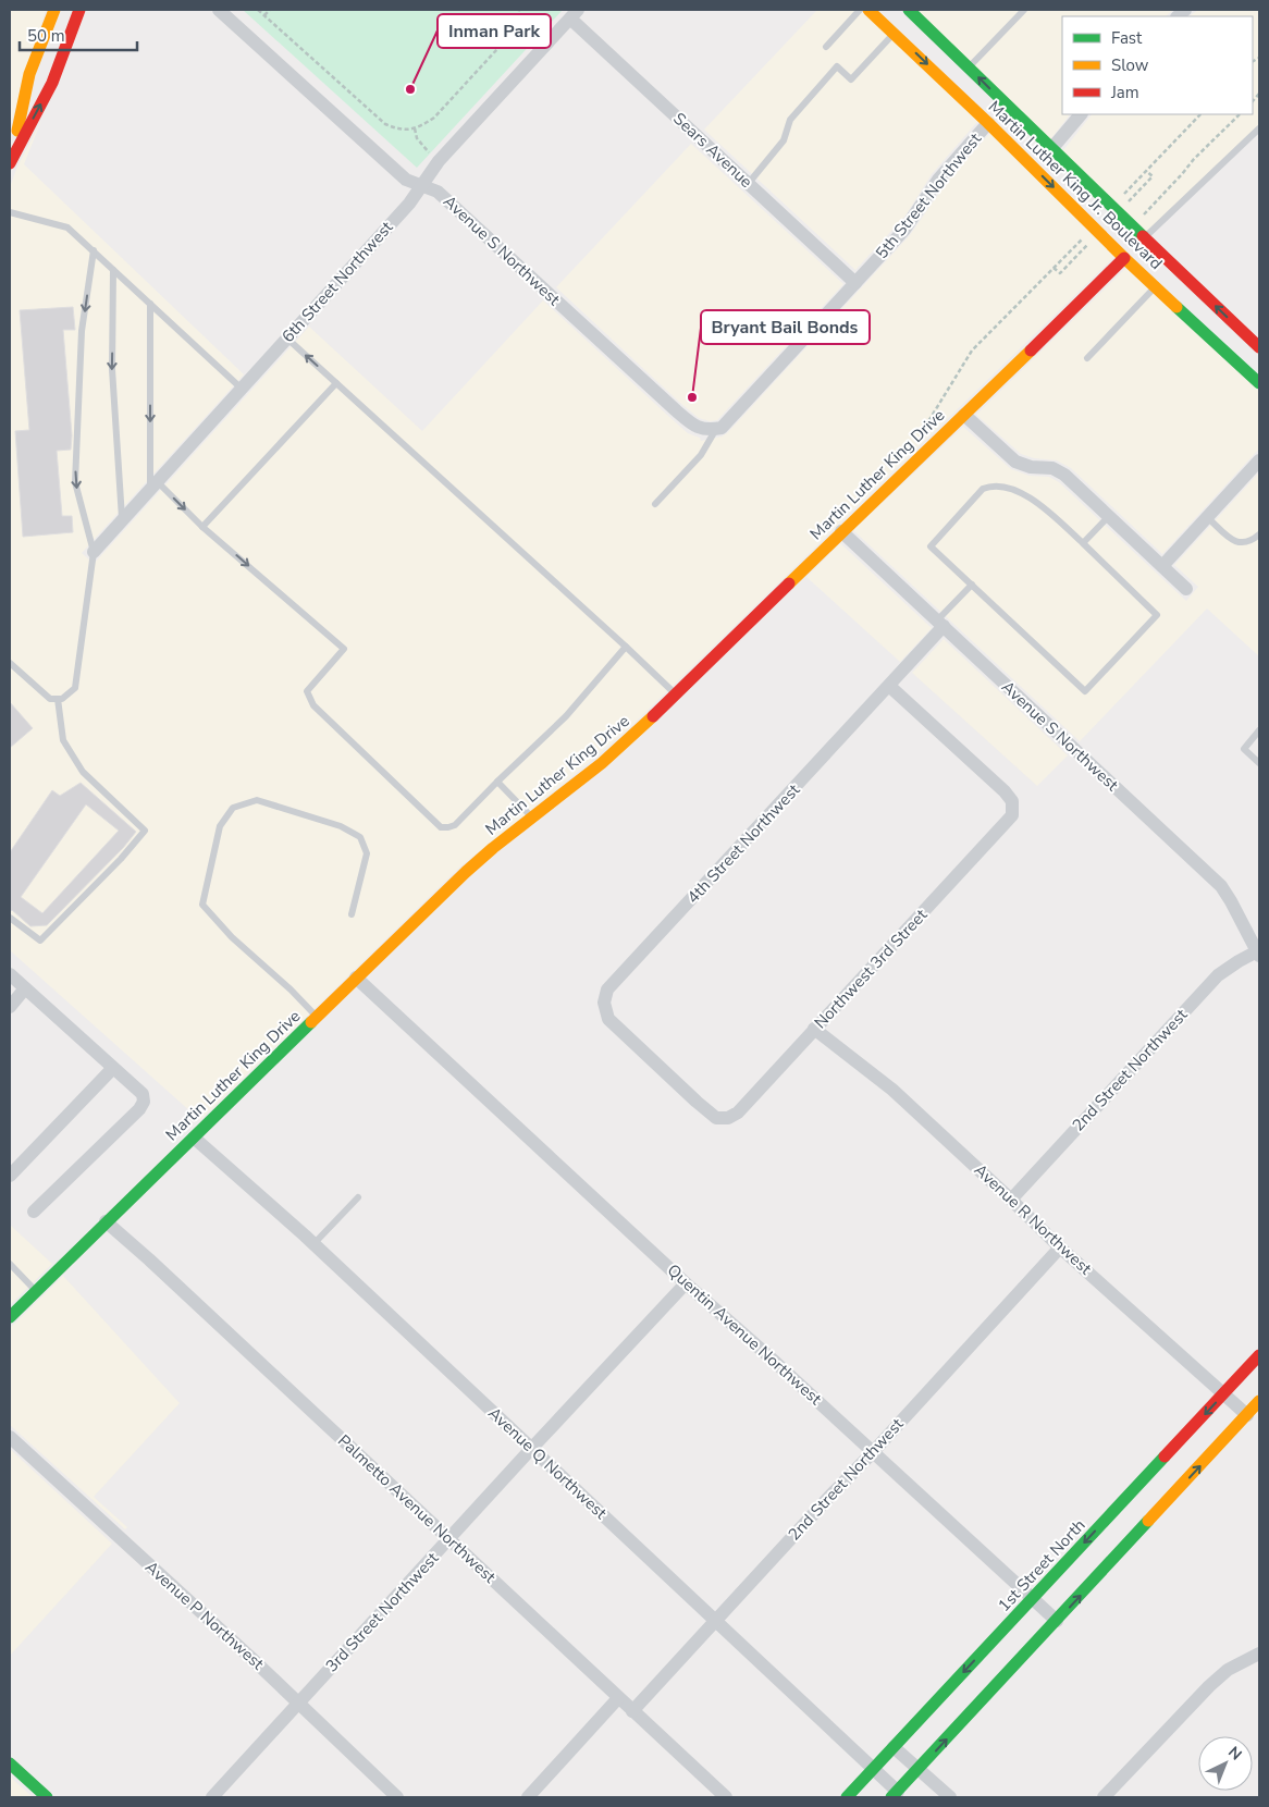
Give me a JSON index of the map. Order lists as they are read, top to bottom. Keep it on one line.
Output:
{"streets":{"main road":["Martin Luther King Jr. Boulevard","Martin Luther King Drive","1st Street North"],"street":["Sears Avenue","5th Street Northwest","Avenue S Northwest","6th Street Northwest","4th Street Northwest","Northwest 3rd Street","2nd Street Northwest","Avenue R Northwest","Quentin Avenue Northwest","Avenue Q Northwest","Palmetto Avenue Northwest","3rd Street Northwest","Avenue P Northwest"]},"crossings":[["Sears Avenue","5th Street Northwest"],["Sears Avenue","6th Street Northwest"],["Martin Luther King Jr. Boulevard","5th Street Northwest"],["Martin Luther King Jr. Boulevard","Martin Luther King Drive"],["5th Street Northwest","Avenue S Northwest"],["Avenue S Northwest","6th Street Northwest"],["Avenue S Northwest","Martin Luther King Drive"],["Avenue S Northwest","4th Street Northwest"],["Avenue S Northwest","2nd Street Northwest"],["Martin Luther King Drive","Quentin Avenue Northwest"],["Martin Luther King Drive","Avenue Q Northwest"],["Martin Luther King Drive","Palmetto Avenue Northwest"],["4th Street Northwest","Northwest 3rd Street"],["Northwest 3rd Street","Avenue R Northwest"],["2nd Street Northwest","Avenue R Northwest"],["2nd Street Northwest","Quentin Avenue Northwest"],["2nd Street Northwest","Avenue Q Northwest"],["2nd Street Northwest","Palmetto Avenue Northwest"],["Avenue R Northwest","1st Street North"],["Quentin Avenue Northwest","1st Street North"],["Quentin Avenue Northwest","3rd Street Northwest"],["Avenue Q Northwest","1st Street North"],["Avenue Q Northwest","3rd Street Northwest"],["Palmetto Avenue Northwest","3rd Street Northwest"],["3rd Street Northwest","Avenue P Northwest"]],"places":["Inman Park","Bryant Bail Bonds"],"legend":["Fast","Slow","Jam"],"scale_bar":"50 m","north":"top right"}
